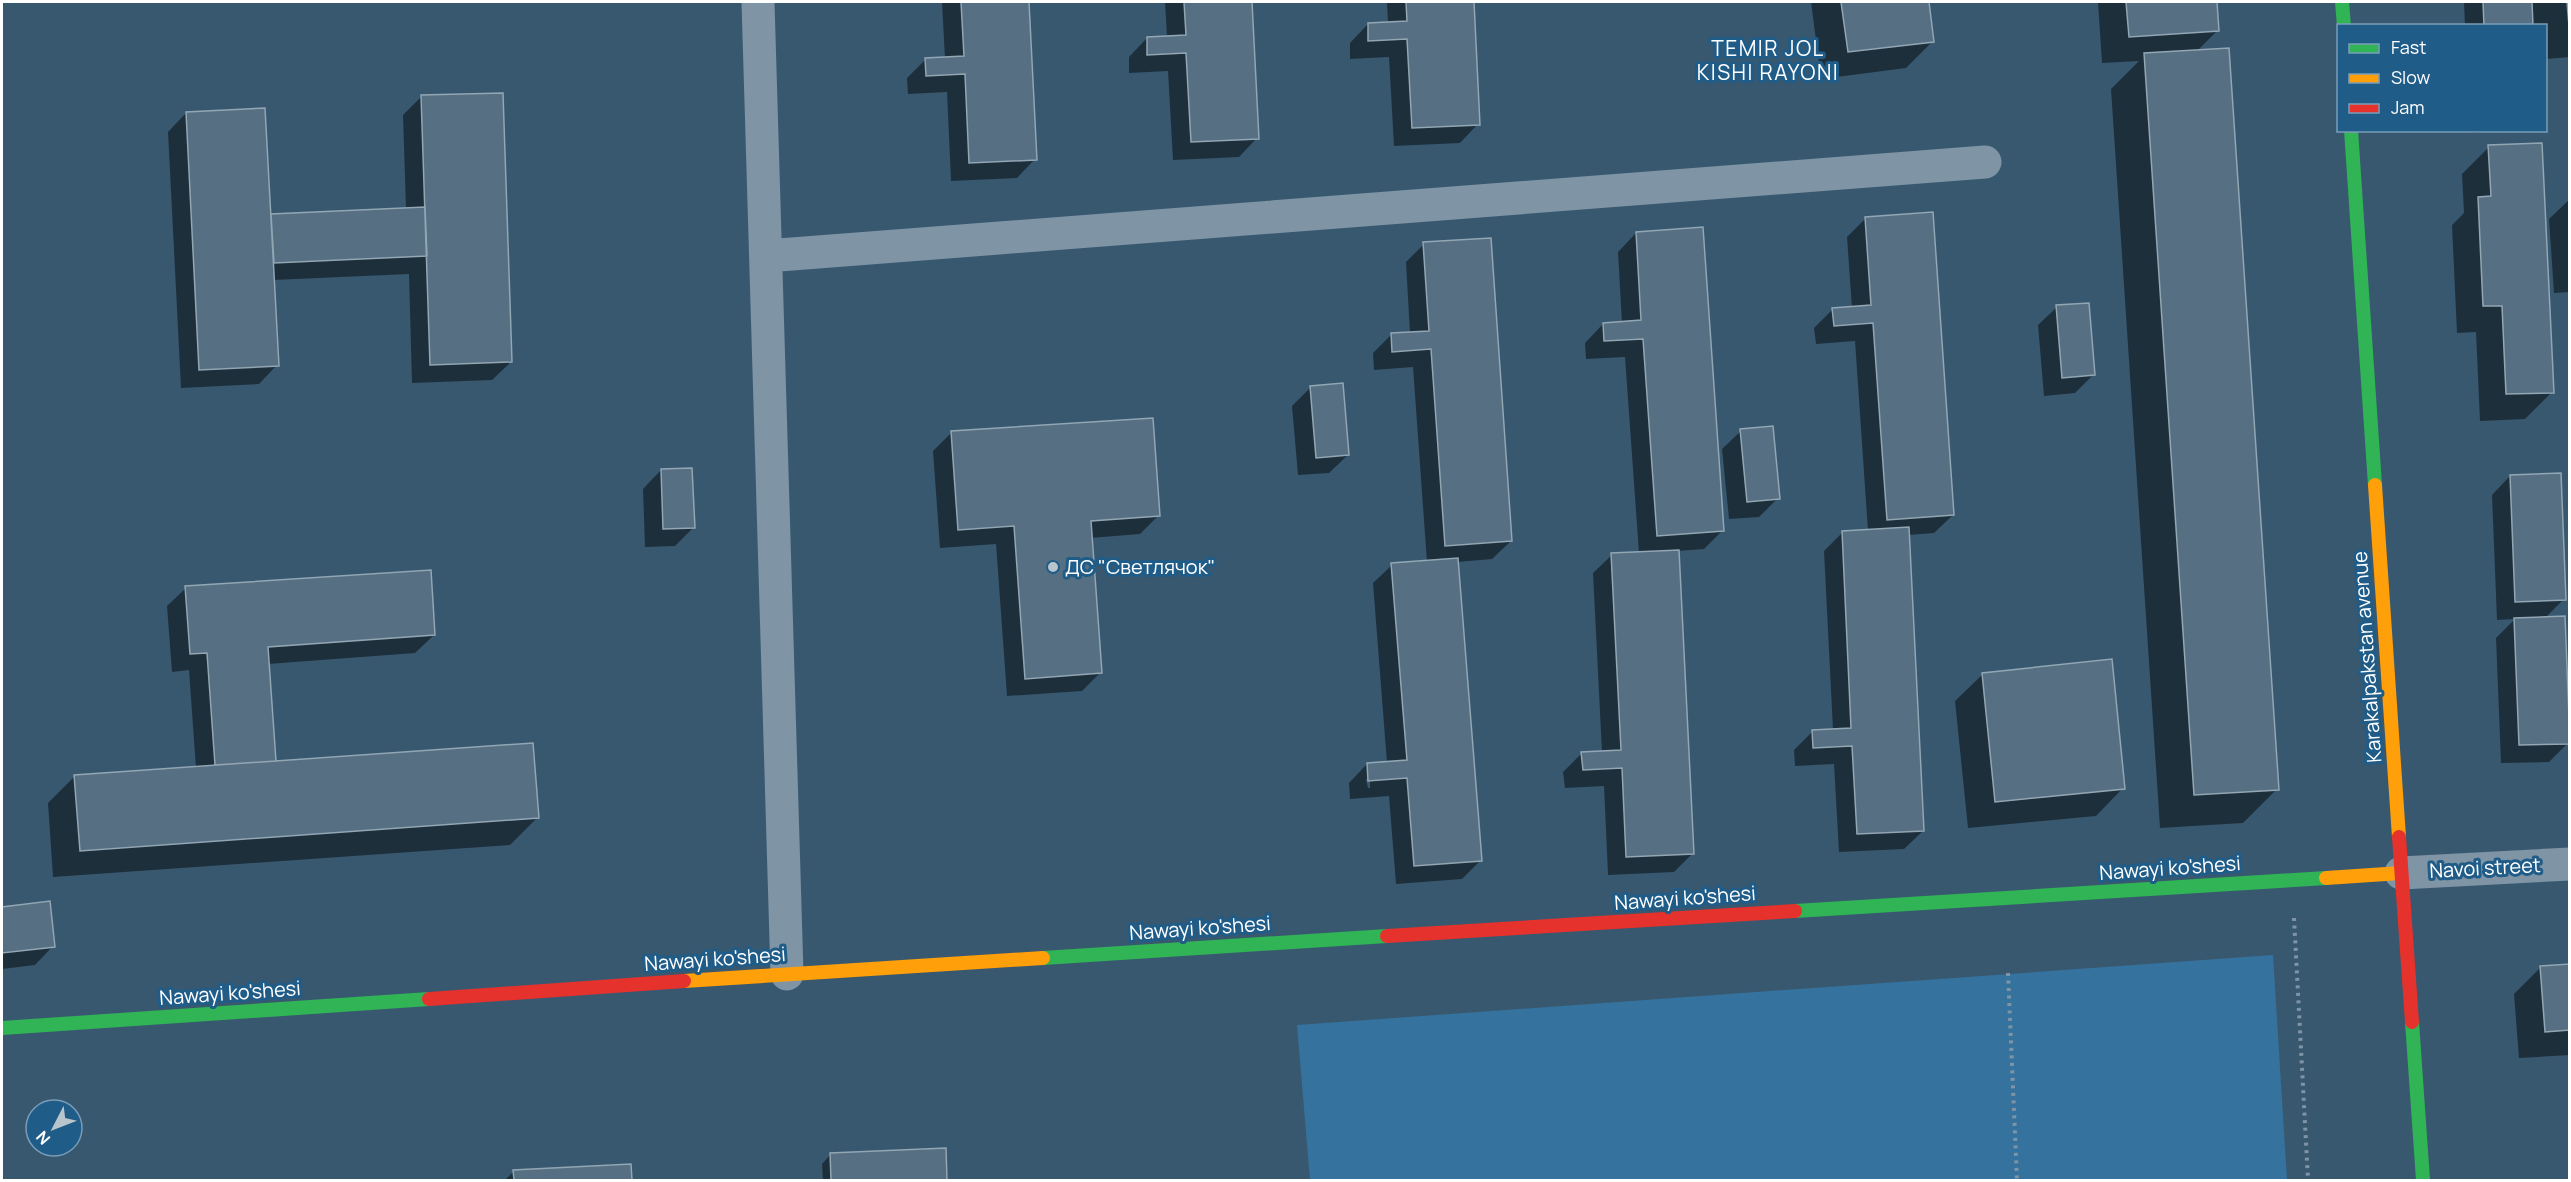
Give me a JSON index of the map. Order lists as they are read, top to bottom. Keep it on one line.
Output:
{"streets":{"street":["Karakalpakstan avenue","Nawayi ko'shesi","Navoi street"]},"crossings":[["Karakalpakstan avenue","Nawayi ko'shesi"],["Karakalpakstan avenue","Navoi street"],["Nawayi ko'shesi","Navoi street"]],"districts":["TEMIR JOL KISHI RAYONI"],"places":["ДС \"Светлячок\""],"legend":["Fast","Slow","Jam"],"north":"bottom left"}
